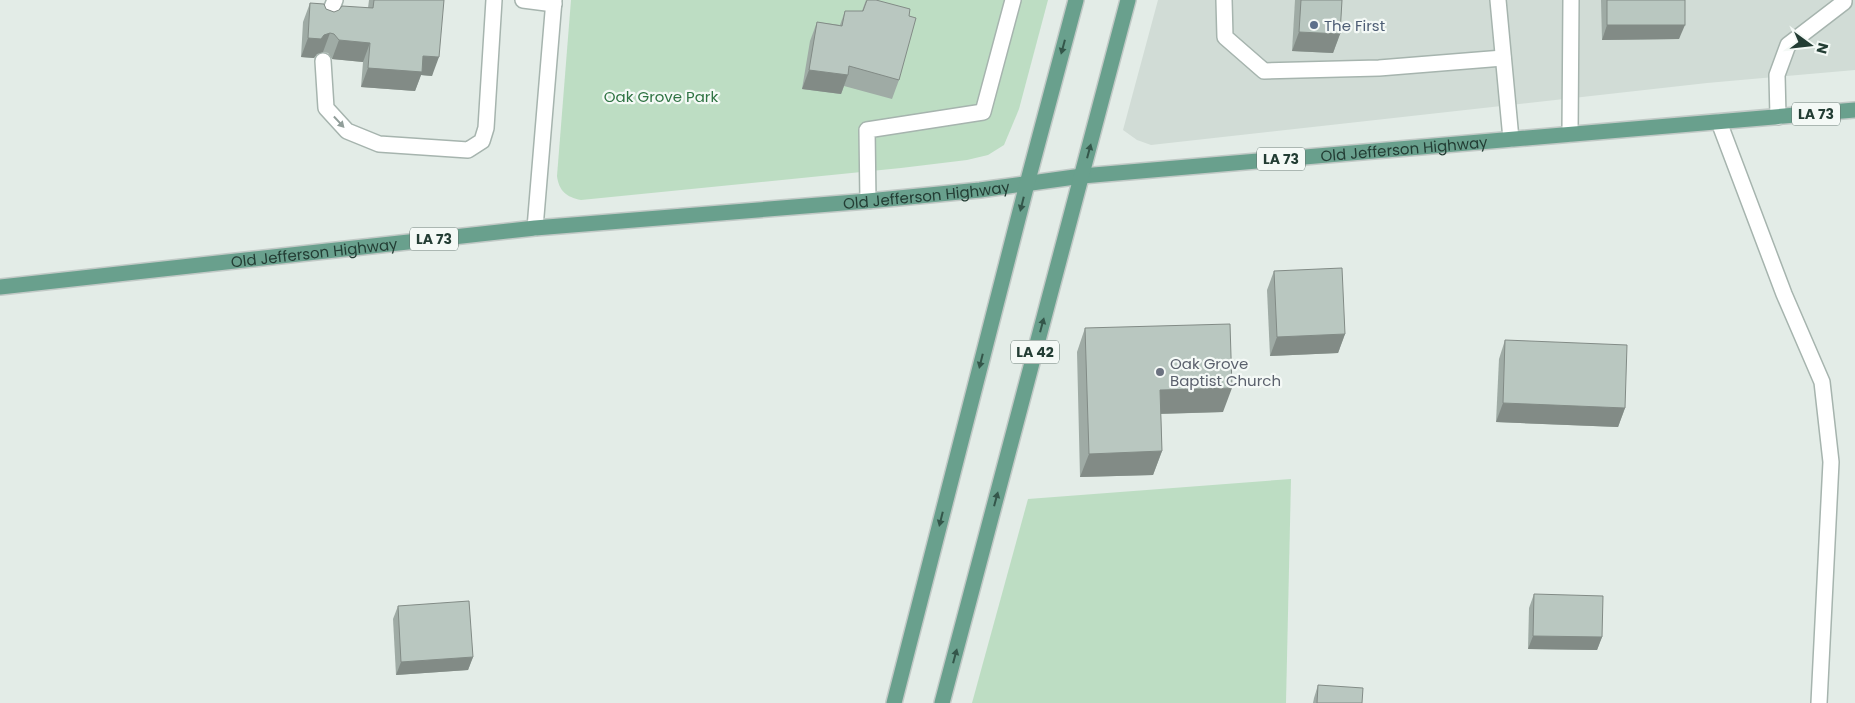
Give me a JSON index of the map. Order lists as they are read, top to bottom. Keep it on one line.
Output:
{"streets":{"main road":["LA 73","Old Jefferson Highway","LA 42"]},"crossings":[["Old Jefferson Highway","LA 42"]],"parks":["Oak Grove Park"],"places":["The First","Oak Grove Baptist Church"],"north":"right"}
